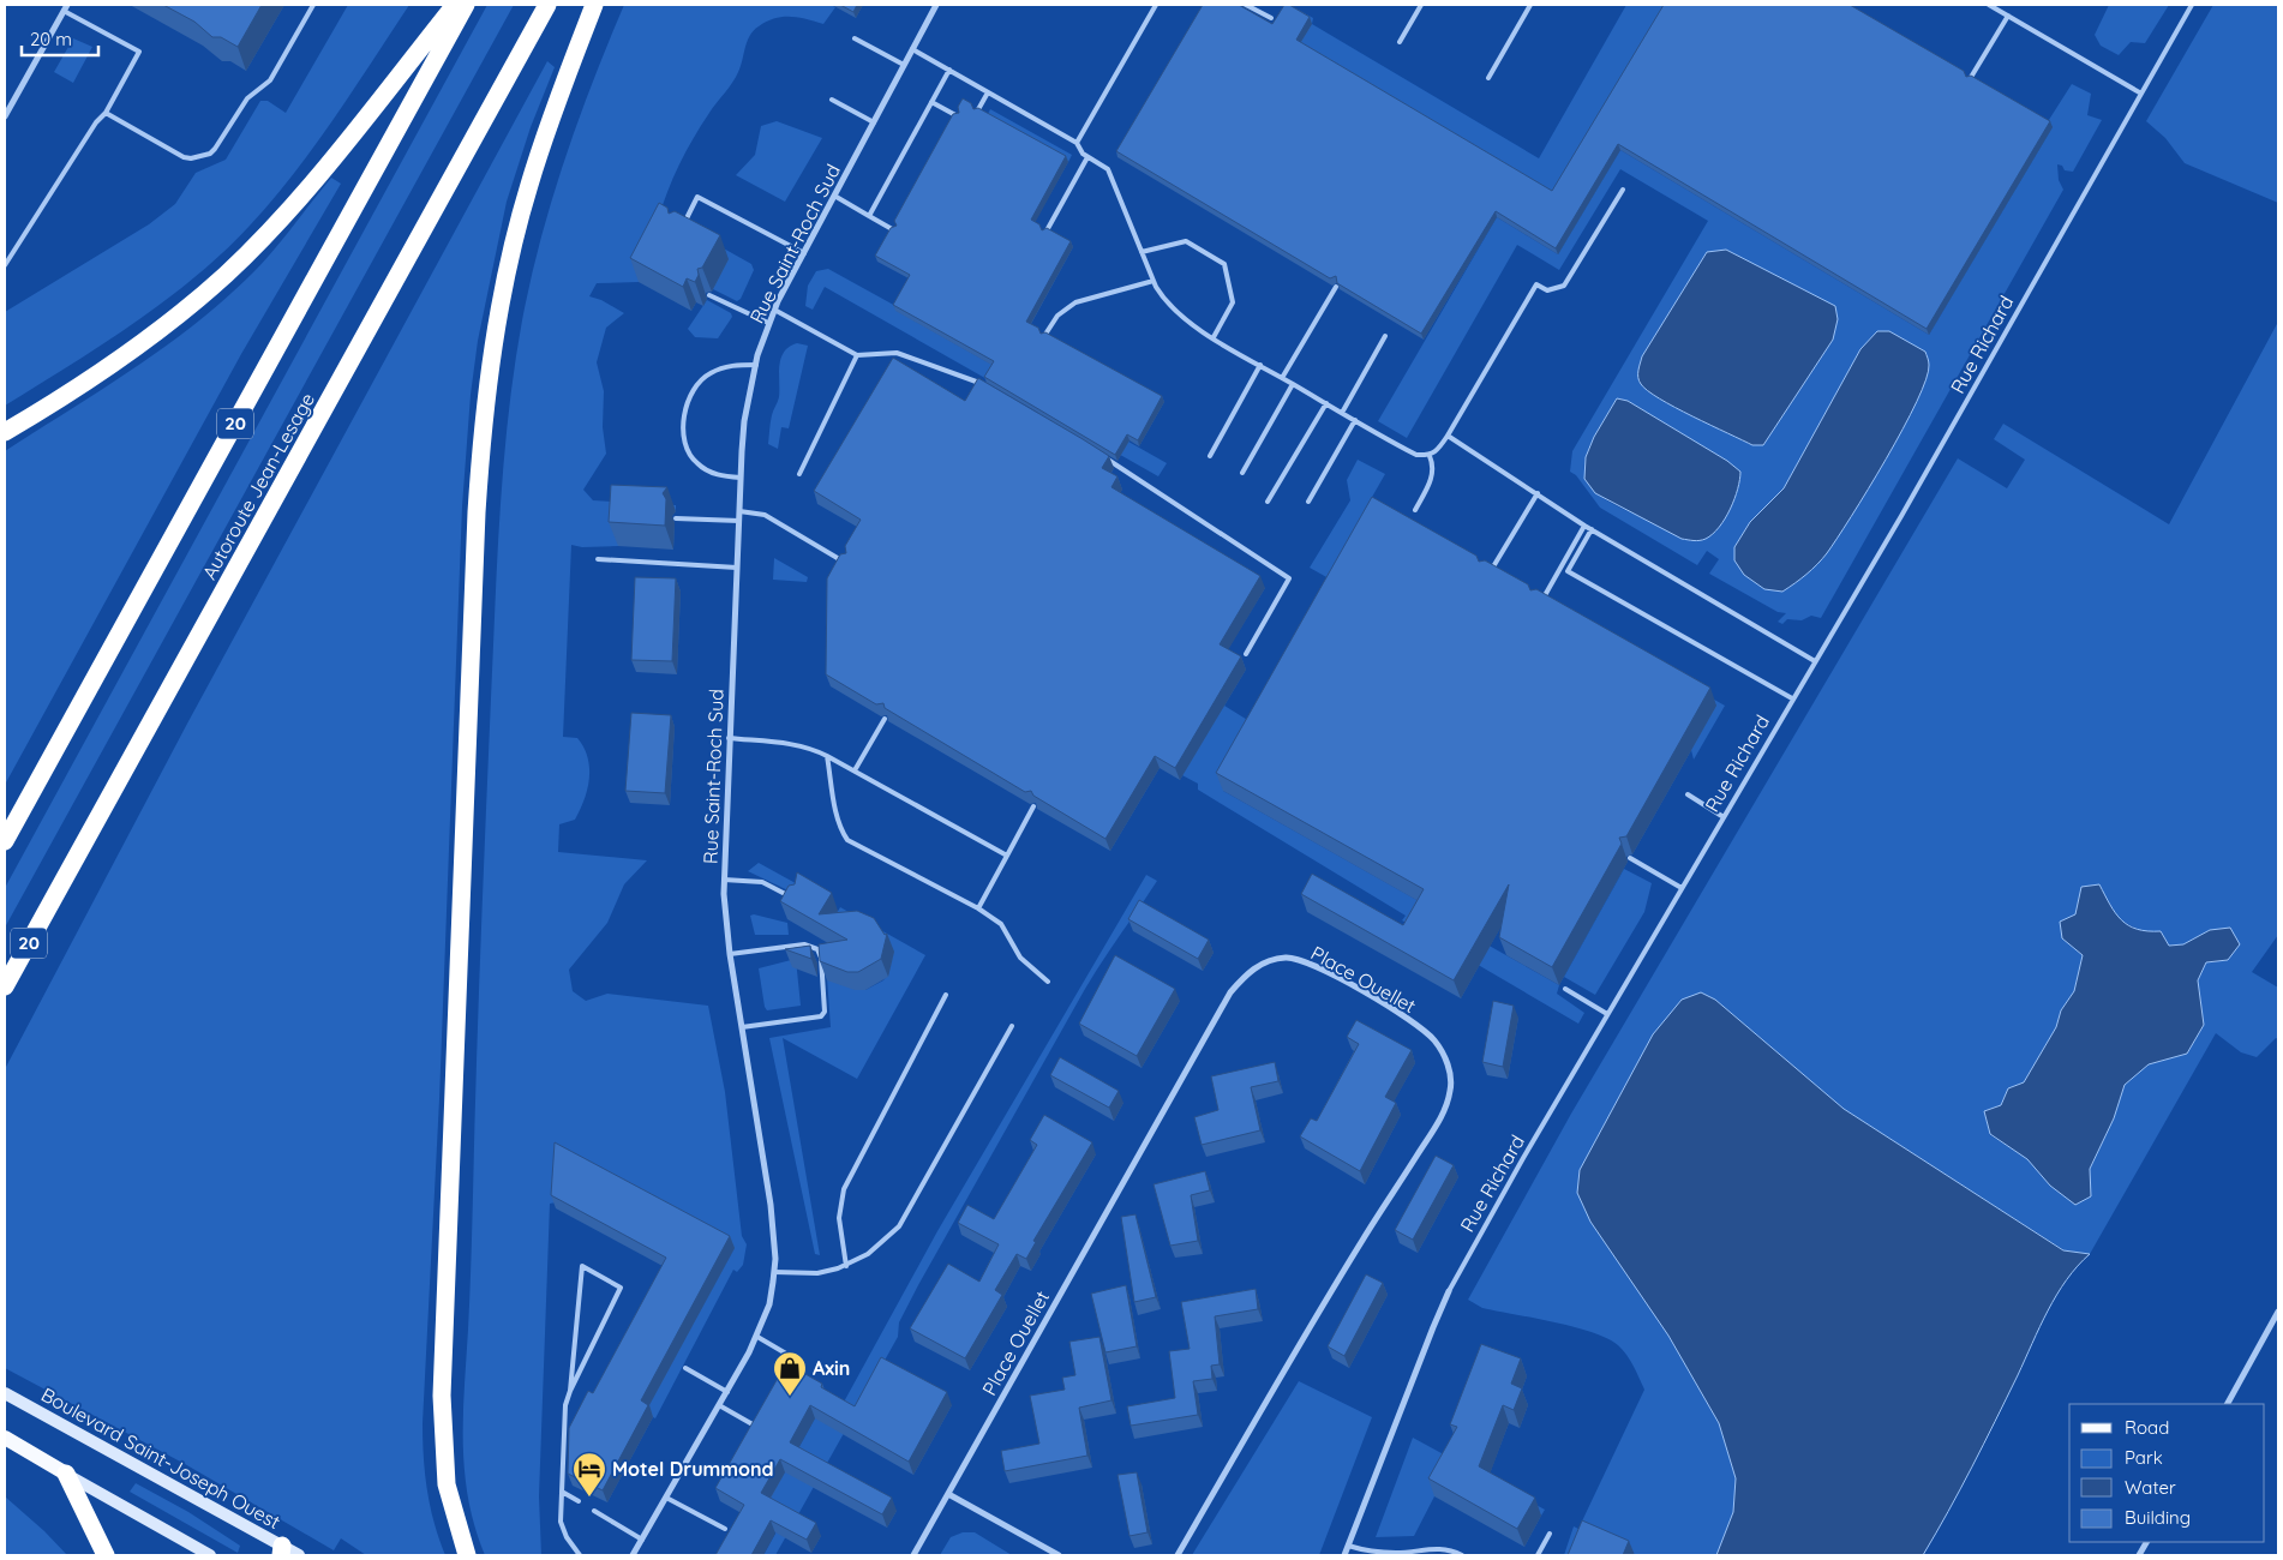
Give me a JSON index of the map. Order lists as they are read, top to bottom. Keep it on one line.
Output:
{"streets":{"highway":["20","Autoroute Jean-Lesage"],"main road":["Boulevard Saint-Joseph Ouest"],"street":["Rue Saint-Roch Sud","Rue Richard","Place Ouellet"]},"places":{"shop":["Axin"],"hotel":["Motel Drummond"]},"legend":["Road","Park","Water","Building"],"scale_bar":"20 m"}
